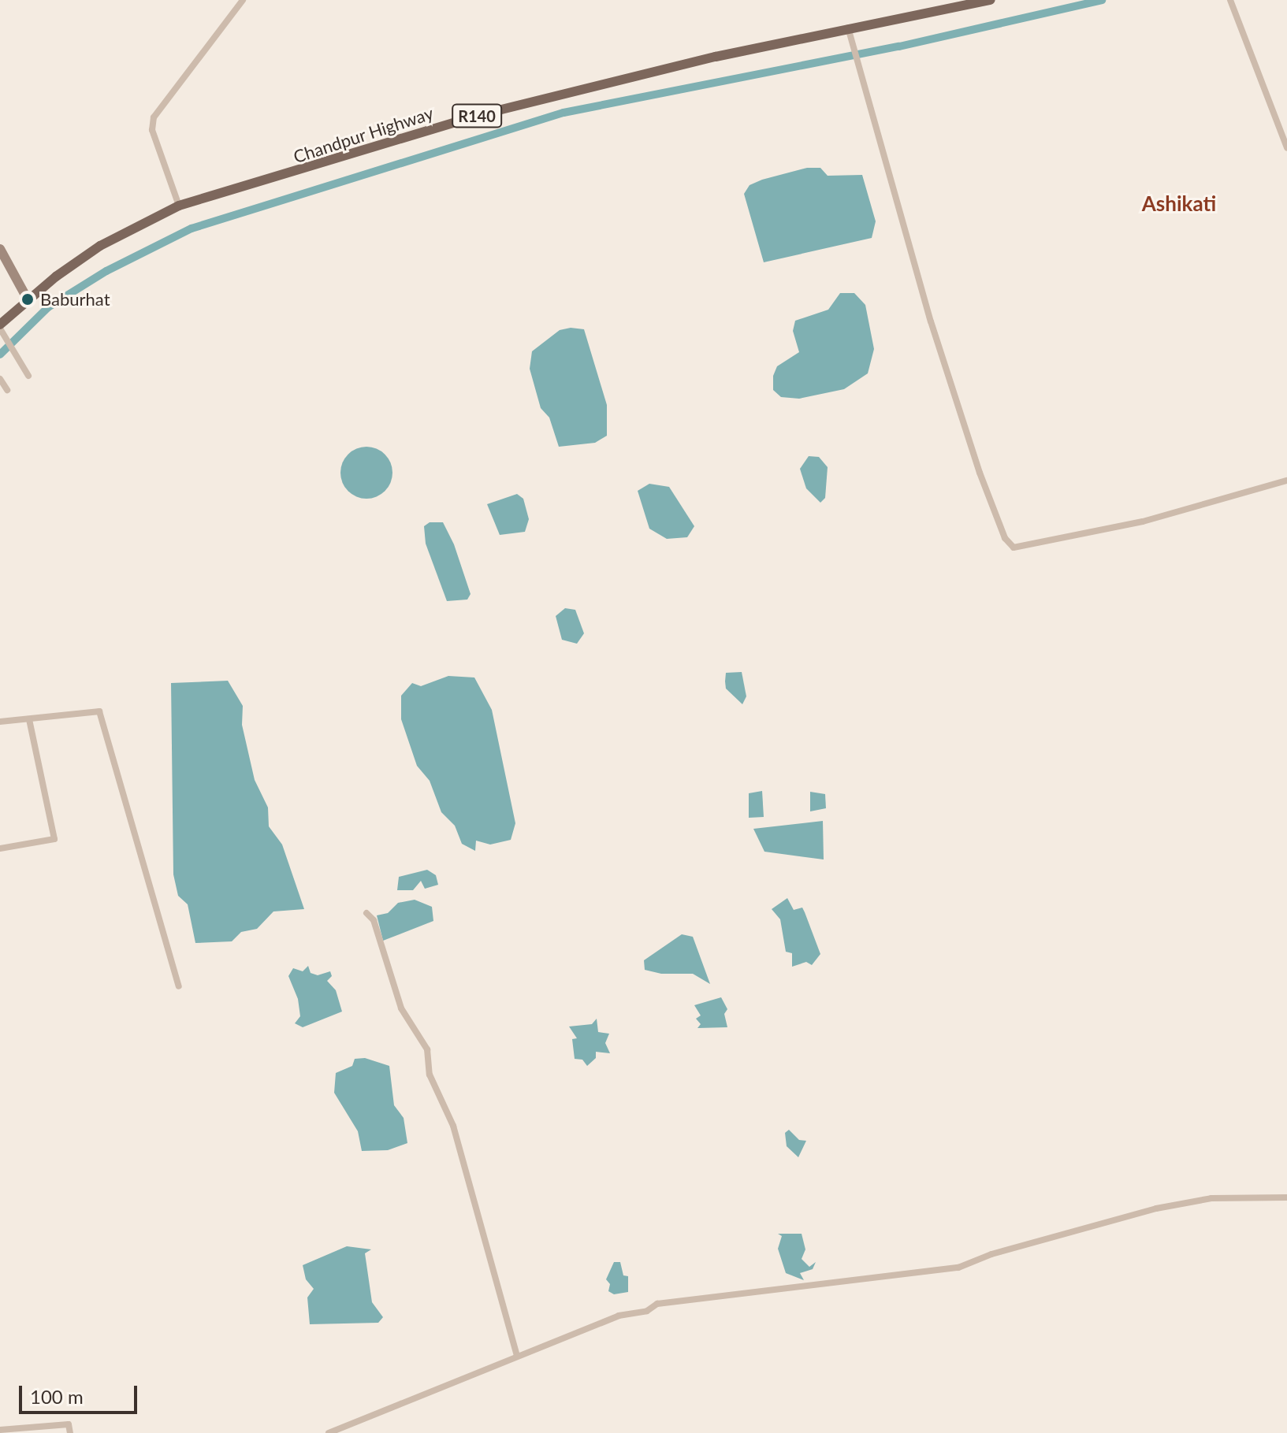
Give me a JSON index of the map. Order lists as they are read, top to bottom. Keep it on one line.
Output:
{"streets":{"main road":["R140","Chandpur Highway"]},"districts":["Ashikati"],"places":["Baburhat"],"scale_bar":"100 m"}
